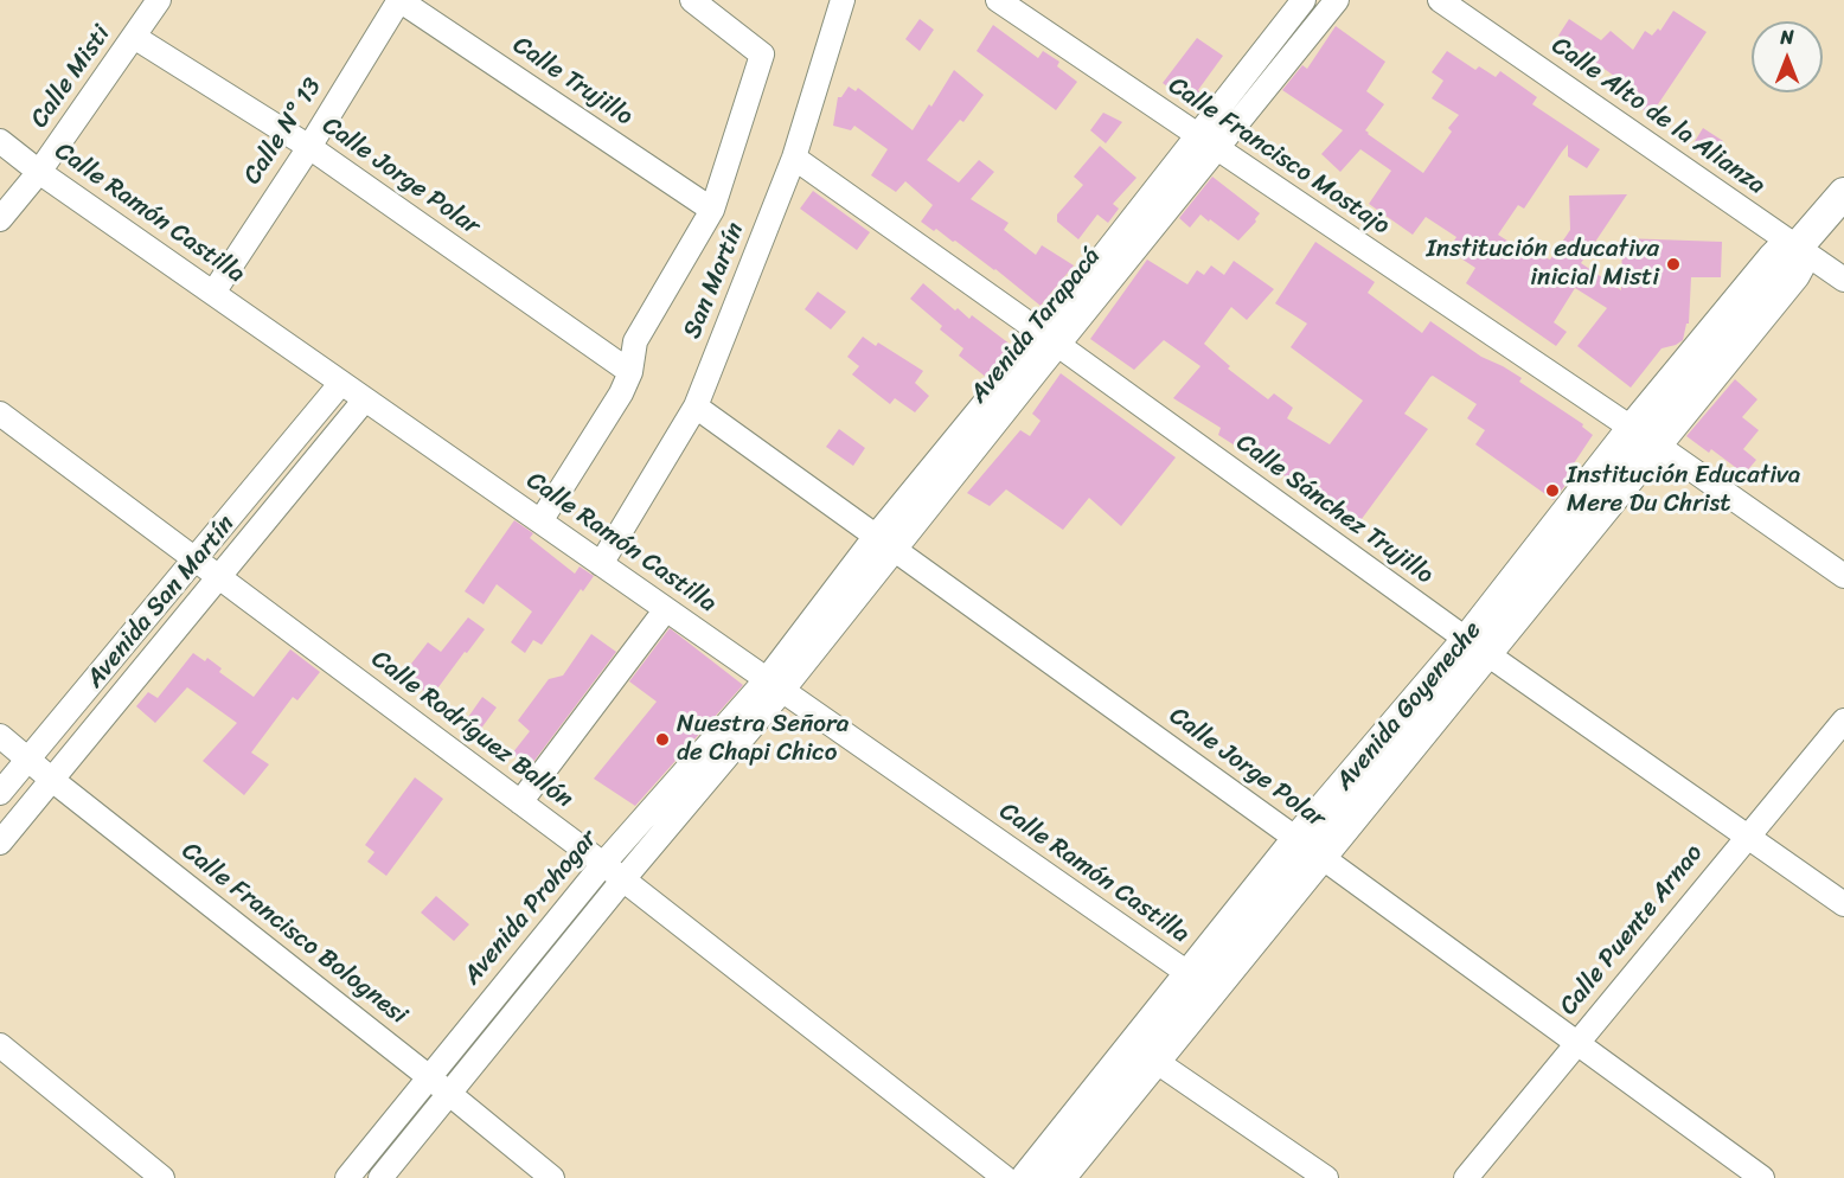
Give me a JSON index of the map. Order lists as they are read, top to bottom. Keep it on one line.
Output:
{"streets":{"main road":["Avenida Goyeneche"],"street":["Calle Misti","Calle Trujillo","Calle Alto de la Alianza","Calle N° 13","Calle Francisco Mostajo","Calle Jorge Polar","Calle Ramón Castilla","San Martín","Avenida Tarapacá","Calle Sánchez Trujillo","Avenida San Martín","Calle Rodríguez Ballón","Avenida Prohogar","Calle Puente Arnao","Calle Francisco Bolognesi"]},"crossings":[["Calle Misti","Calle Jorge Polar"],["Calle Misti","Calle Ramón Castilla"],["Calle Trujillo","Calle N° 13"],["Calle Alto de la Alianza","Avenida Goyeneche"],["Calle N° 13","Calle Jorge Polar"],["Calle N° 13","Calle Ramón Castilla"],["Calle Francisco Mostajo","Avenida Tarapacá"],["Calle Francisco Mostajo","Avenida Goyeneche"],["Calle Jorge Polar","San Martín"],["Calle Jorge Polar","Avenida Tarapacá"],["Calle Jorge Polar","Avenida Goyeneche"],["Calle Jorge Polar","Calle Puente Arnao"],["Calle Ramón Castilla","San Martín"],["Calle Ramón Castilla","Avenida Tarapacá"],["Calle Ramón Castilla","Avenida San Martín"],["Calle Ramón Castilla","Avenida Goyeneche"],["Calle Ramón Castilla","Avenida Prohogar"],["San Martín","Calle Sánchez Trujillo"],["Avenida Tarapacá","Calle Sánchez Trujillo"],["Avenida Tarapacá","Avenida Prohogar"],["Calle Sánchez Trujillo","Avenida Goyeneche"],["Calle Sánchez Trujillo","Calle Puente Arnao"],["Avenida San Martín","Calle Rodríguez Ballón"],["Avenida San Martín","Calle Francisco Bolognesi"],["Calle Rodríguez Ballón","Avenida Prohogar"],["Avenida Prohogar","Calle Francisco Bolognesi"]],"places":["Institución educativa inicial Misti","Institución Educativa Mere Du Christ","Nuestra Señora de Chapi Chico"],"north":"top"}
